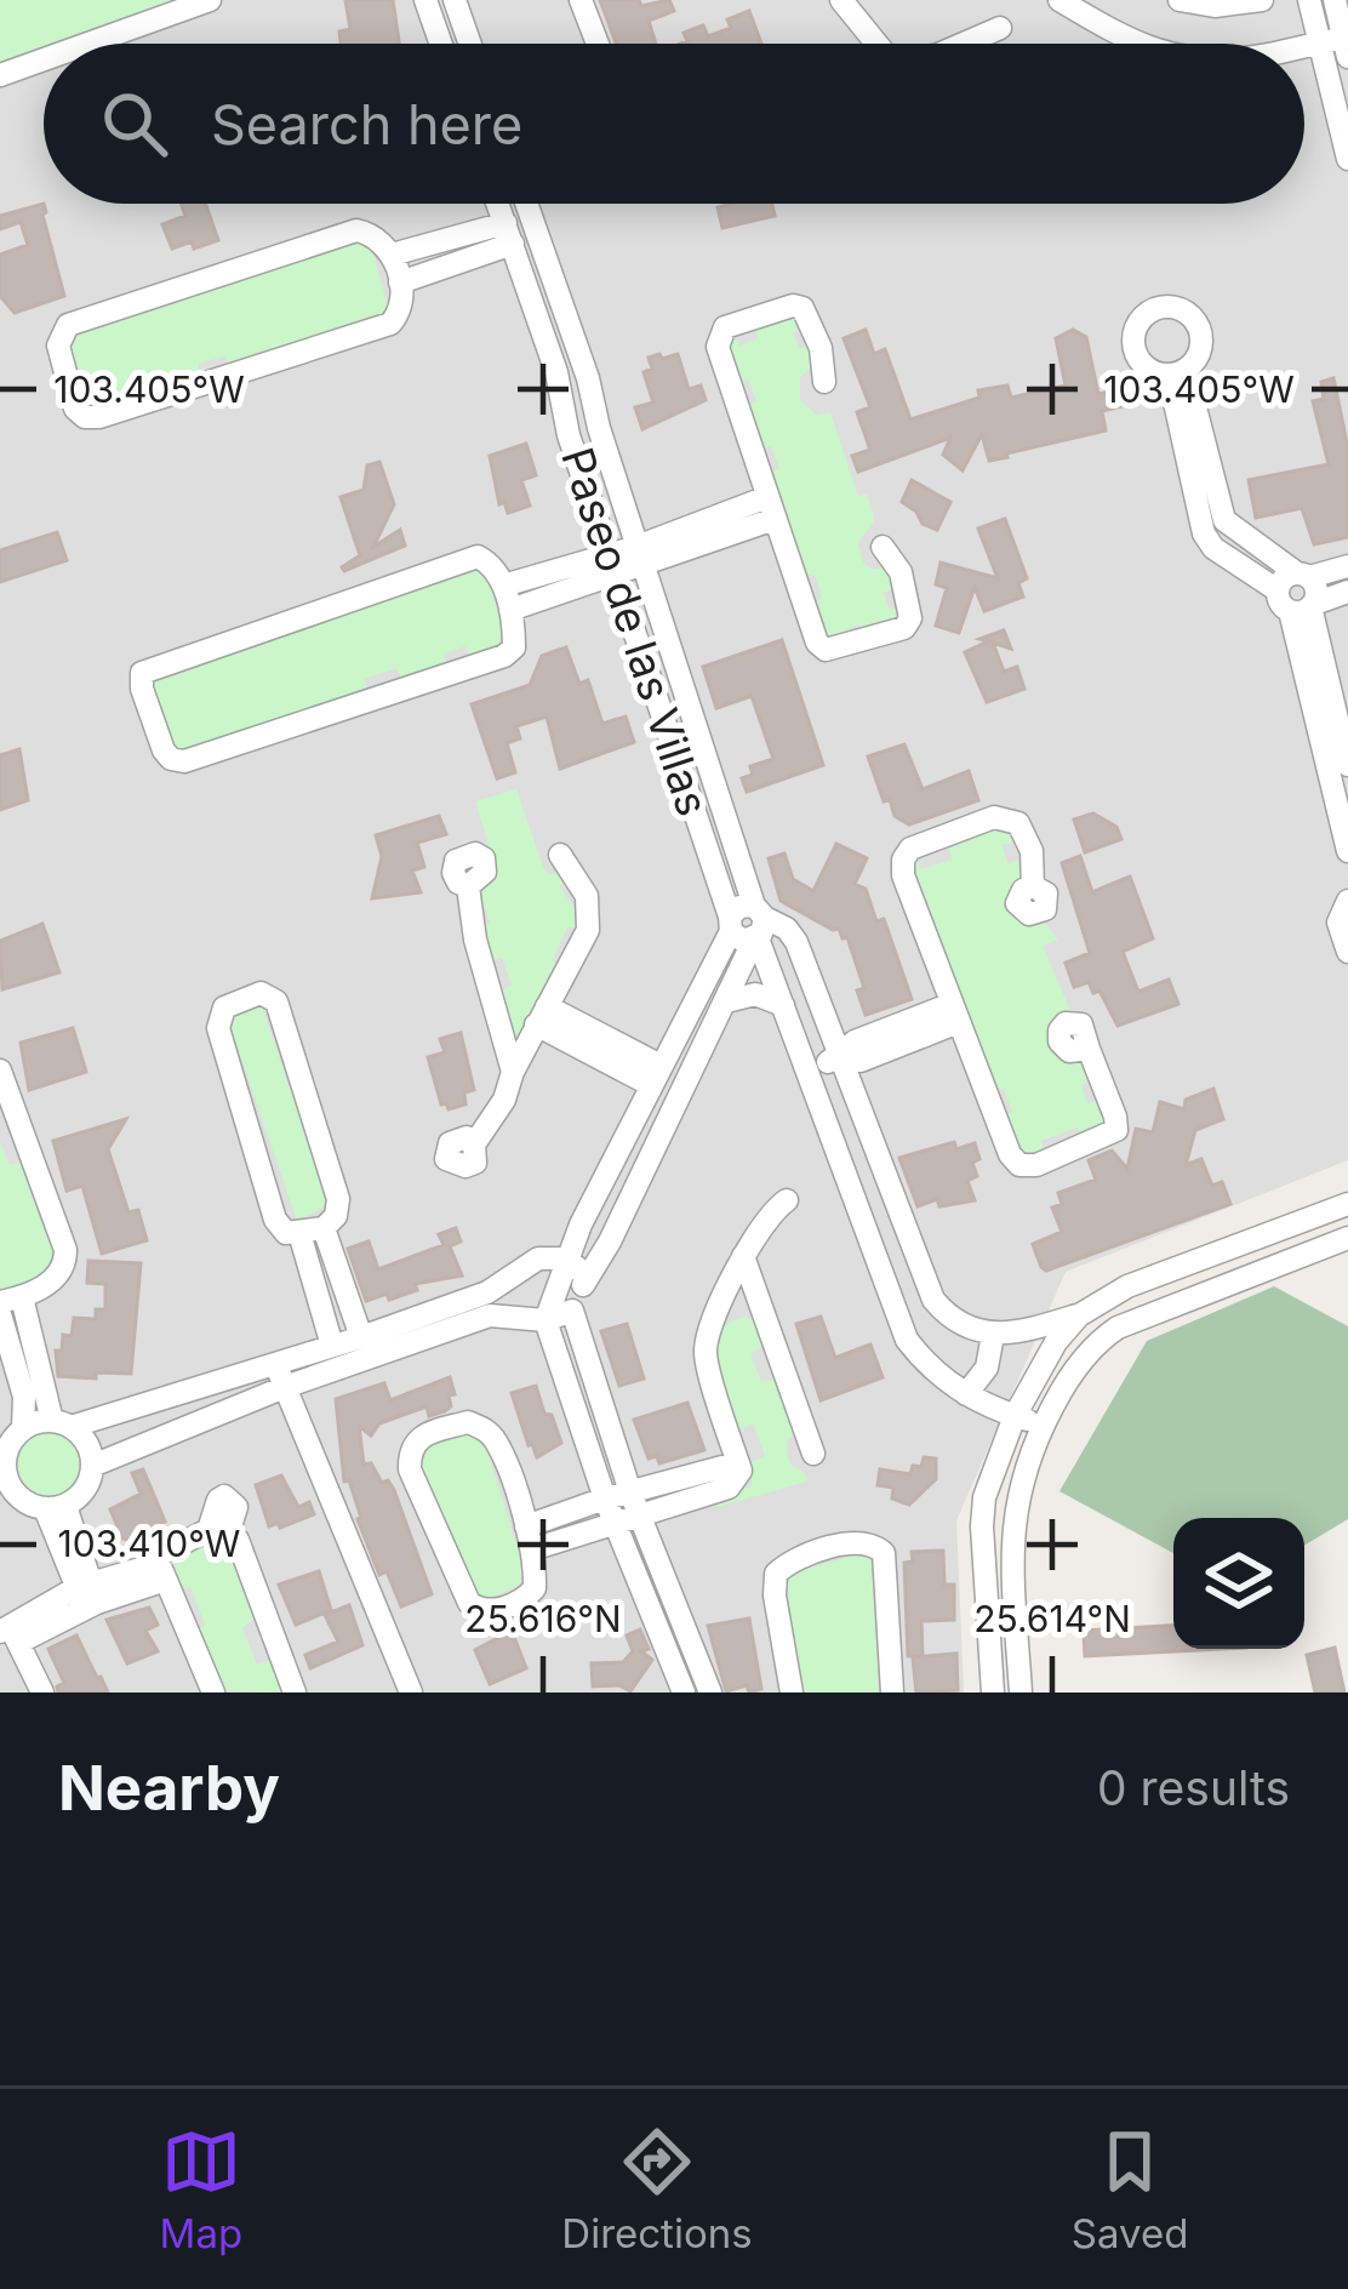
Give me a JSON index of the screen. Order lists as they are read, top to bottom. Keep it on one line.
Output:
{"streets":{"street":["Paseo de las Villas"]},"page":{"search":"Search here","heading":["Nearby","0 results"],"nav":["Map","Directions","Saved"]},"coordinates":["103.405°W","103.410°W","25.616°N","25.614°N"]}
